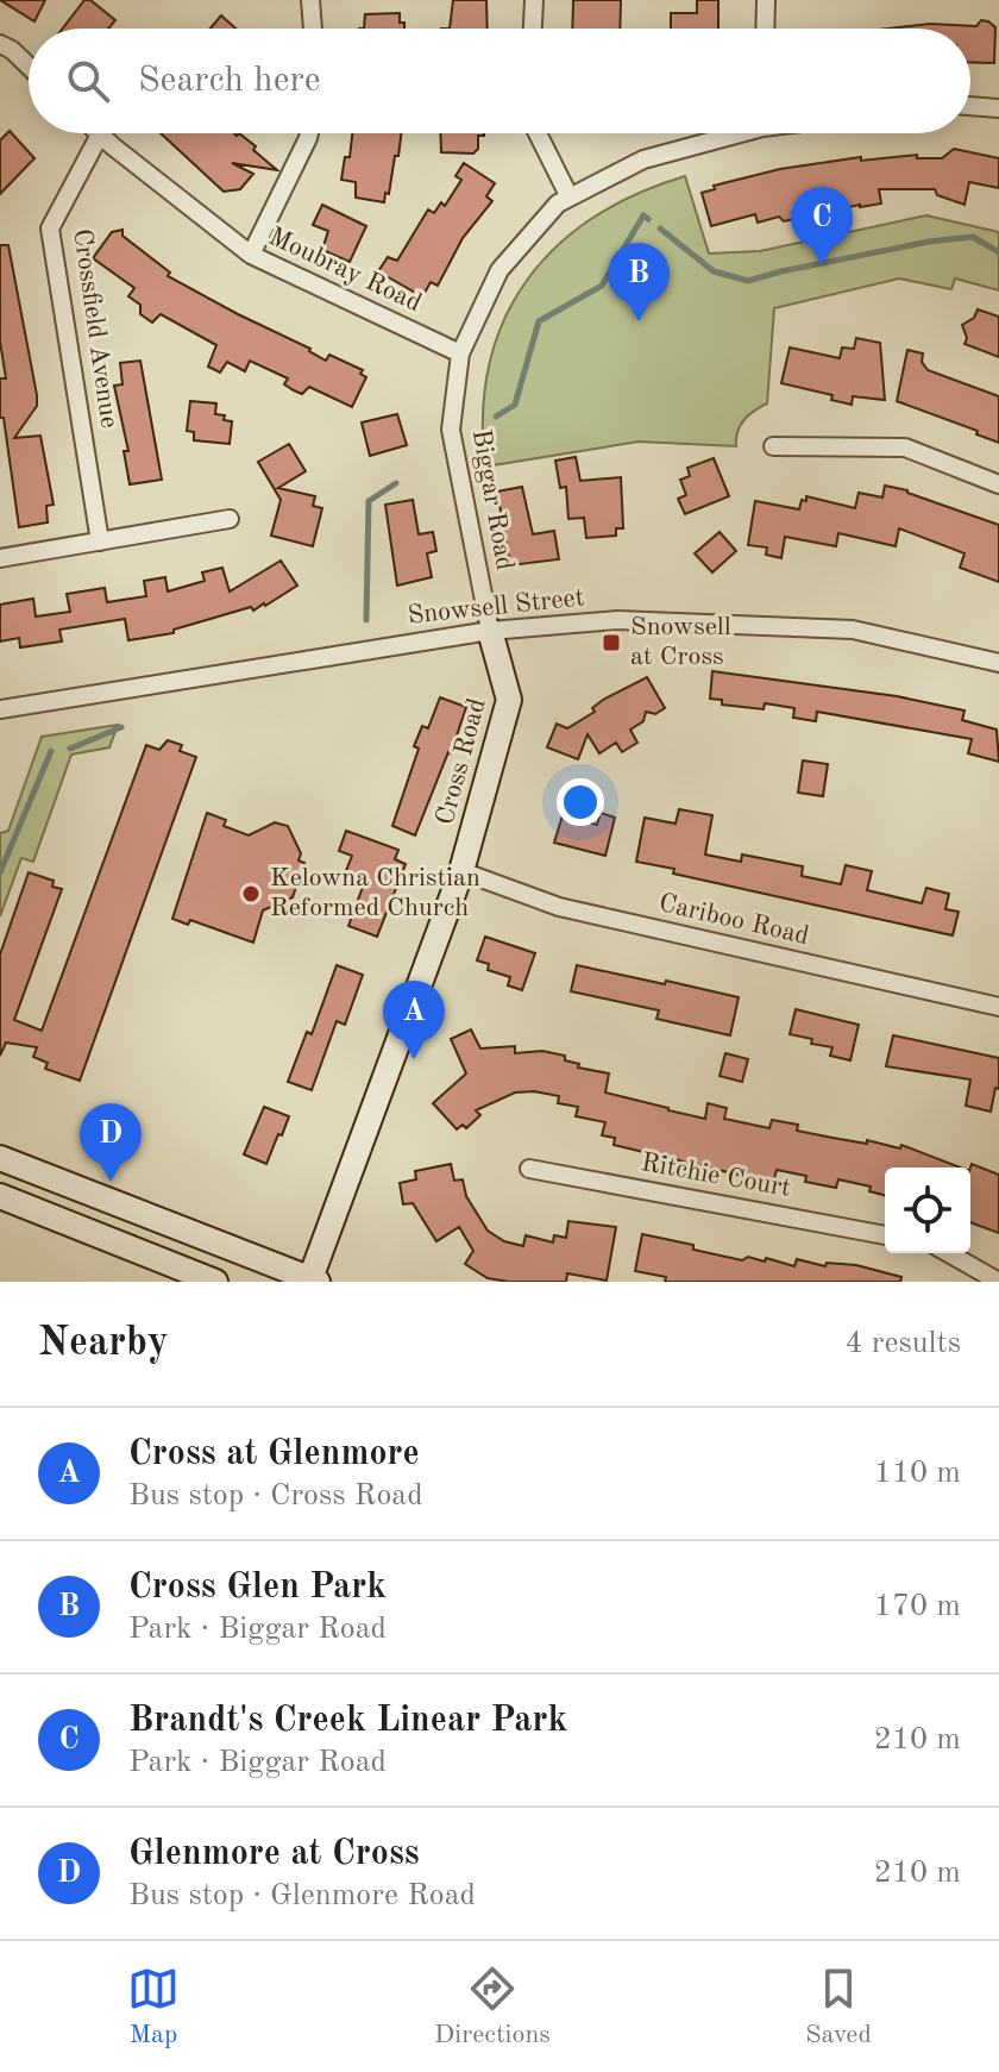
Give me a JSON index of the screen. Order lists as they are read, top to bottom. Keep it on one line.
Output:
{"streets":{"street":["Moubray Road","Crossfield Avenue","Biggar Road","Snowsell Street","Cross Road","Cariboo Road","Ritchie Court"]},"crossings":[["Moubray Road","Crossfield Avenue"],["Moubray Road","Biggar Road"],["Biggar Road","Snowsell Street"],["Biggar Road","Cross Road"],["Snowsell Street","Cross Road"],["Cross Road","Cariboo Road"]],"places":{"transit":["Snowsell at Cross"],"other":["Kelowna Christian Reformed Church"]},"page":{"search":"Search here","pins":["C","B","A","D"],"heading":["Nearby","4 results"],"list":[{"mark":"A","name":"Cross at Glenmore","note":"Bus stop · Cross Road","value":"110 m"},{"mark":"B","name":"Cross Glen Park","note":"Park · Biggar Road","value":"170 m"},{"mark":"C","name":"Brandt's Creek Linear Park","note":"Park · Biggar Road","value":"210 m"},{"mark":"D","name":"Glenmore at Cross","note":"Bus stop · Glenmore Road","value":"210 m"}],"nav":["Map","Directions","Saved"]}}
